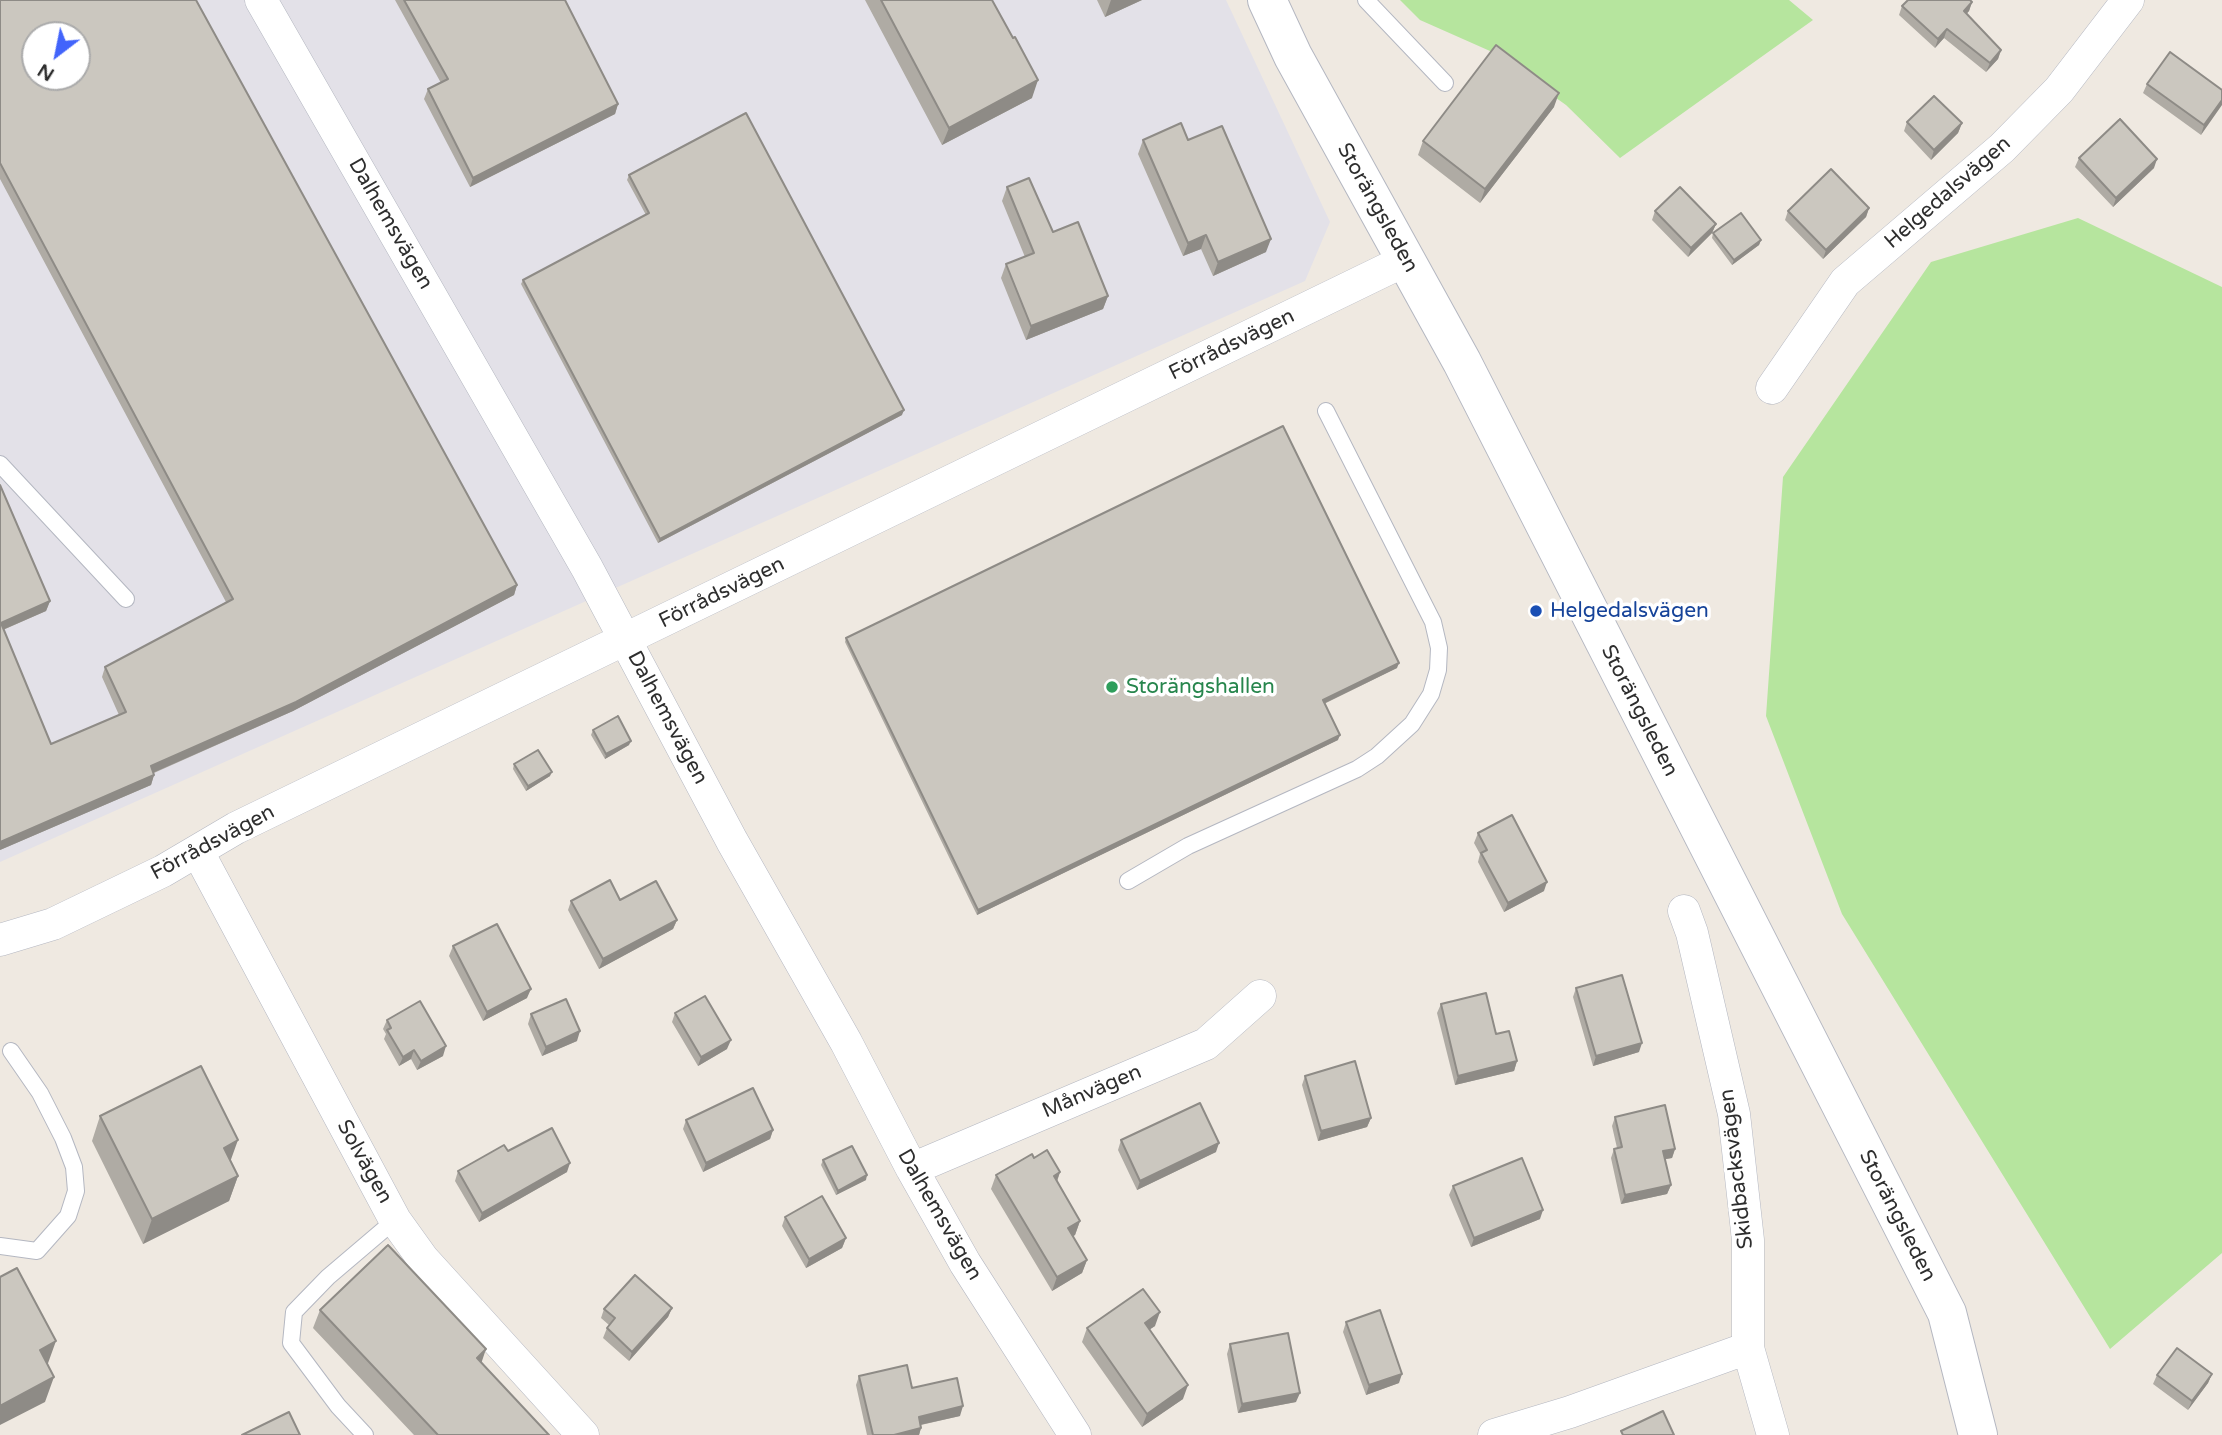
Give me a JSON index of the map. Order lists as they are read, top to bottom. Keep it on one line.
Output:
{"streets":{"main road":["Storängsleden"],"street":["Helgedalsvägen","Dalhemsvägen","Förrådsvägen","Månvägen","Solvägen","Skidbacksvägen"]},"crossings":[["Storängsleden","Förrådsvägen"],["Dalhemsvägen","Förrådsvägen"],["Dalhemsvägen","Månvägen"],["Förrådsvägen","Solvägen"]],"places":["Helgedalsvägen","Storängshallen"],"north":"bottom left"}
